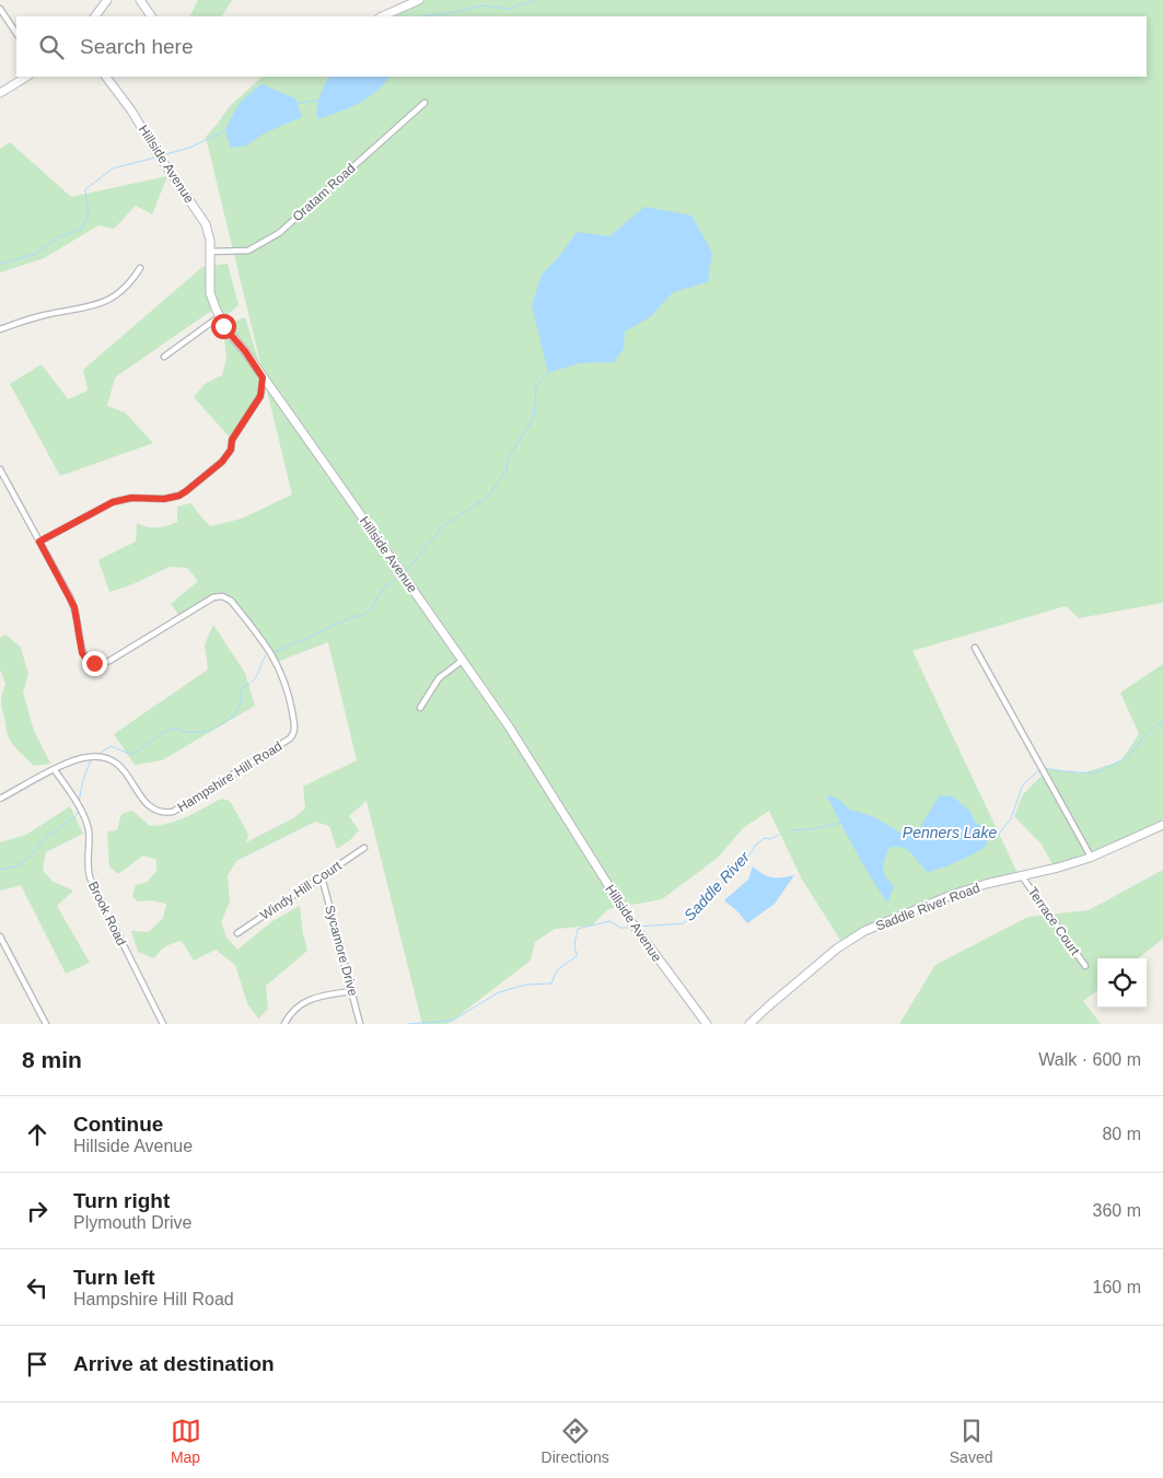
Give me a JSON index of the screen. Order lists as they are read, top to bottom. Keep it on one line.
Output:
{"streets":{"street":["Hillside Avenue","Oratam Road","Hampshire Hill Road","Windy Hill Court","Saddle River Road","Brook Road","Terrace Court","Sycamore Drive"]},"crossings":[["Hillside Avenue","Oratam Road"],["Hampshire Hill Road","Brook Road"],["Windy Hill Court","Sycamore Drive"],["Saddle River Road","Terrace Court"]],"water":["Penners Lake","Saddle River"],"page":{"search":"Search here","heading":["8 min","Walk · 600 m"],"list":[["Continue","Hillside Avenue","80 m"],["Turn right","Plymouth Drive","360 m"],["Turn left","Hampshire Hill Road","160 m"],"Arrive at destination"],"nav":["Map","Directions","Saved"]}}
